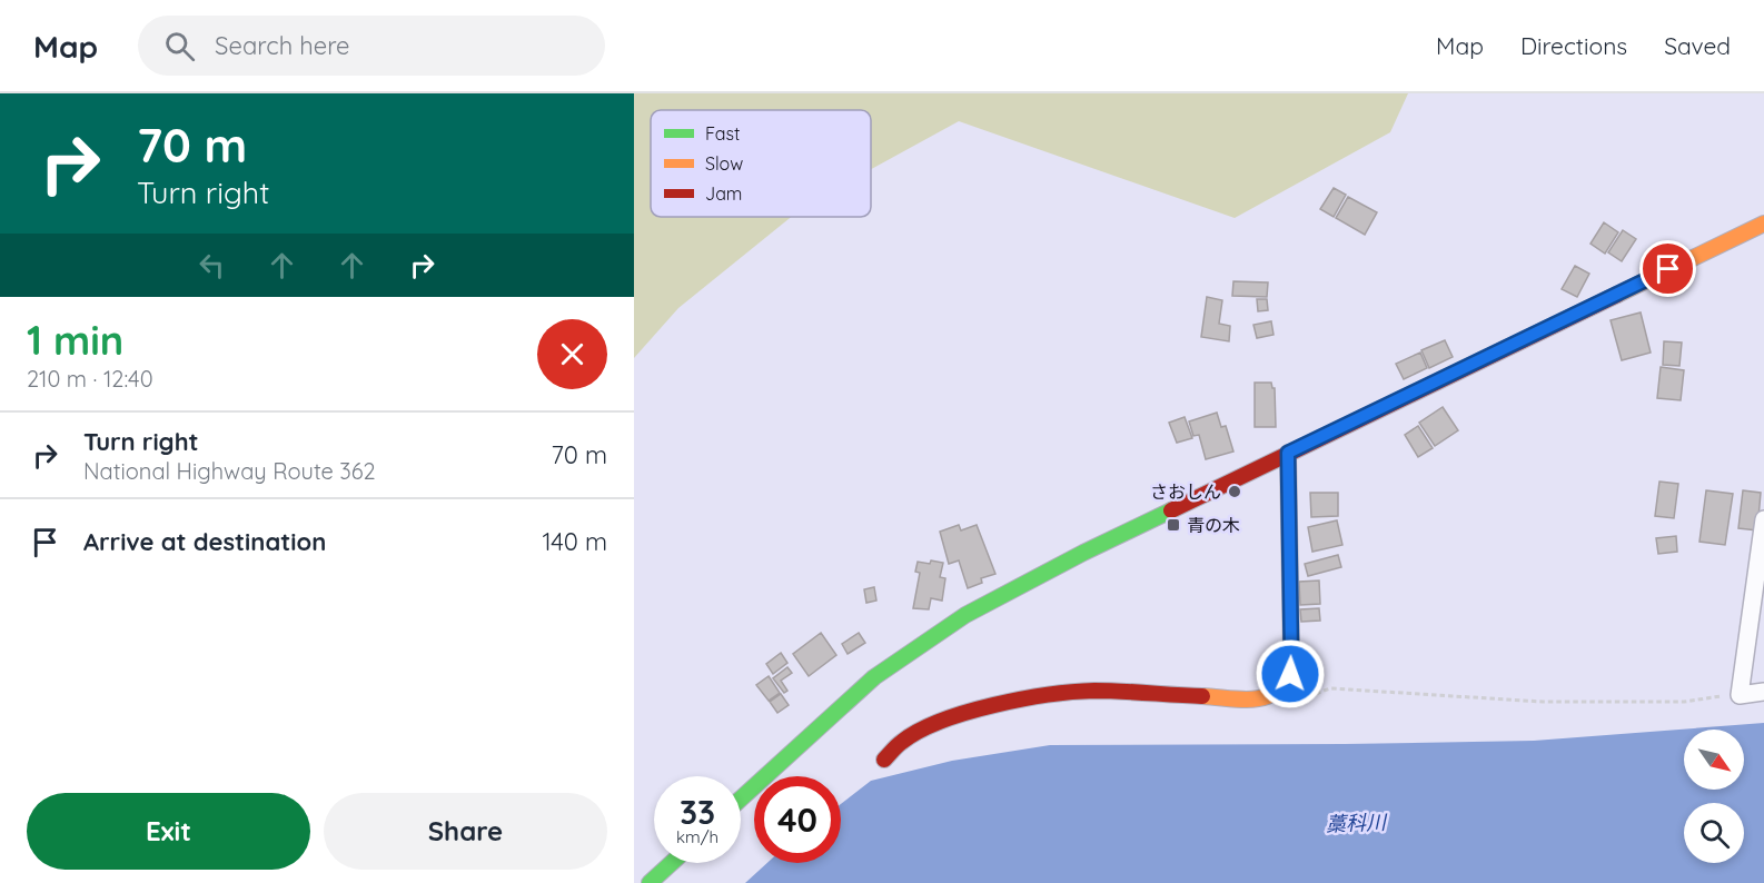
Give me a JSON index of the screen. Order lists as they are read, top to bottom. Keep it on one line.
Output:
{"water":["藁科川"],"places":{"other":["さおしん"],"transit":["青の木"]},"legend":["Fast","Slow","Jam"],"north":"bottom right","page":{"header":"Map","search":"Search here","nav":["Map","Directions","Saved"],"turn":["70 m","Turn right"],"heading":["1 min","210 m · 12:40"],"list":[{"name":"Turn right","note":"National Highway Route 362","value":"70 m"},{"name":"Arrive at destination","value":"140 m"}],"speed":"33 km/h","limit":"40","buttons":["Exit","Share"]}}
